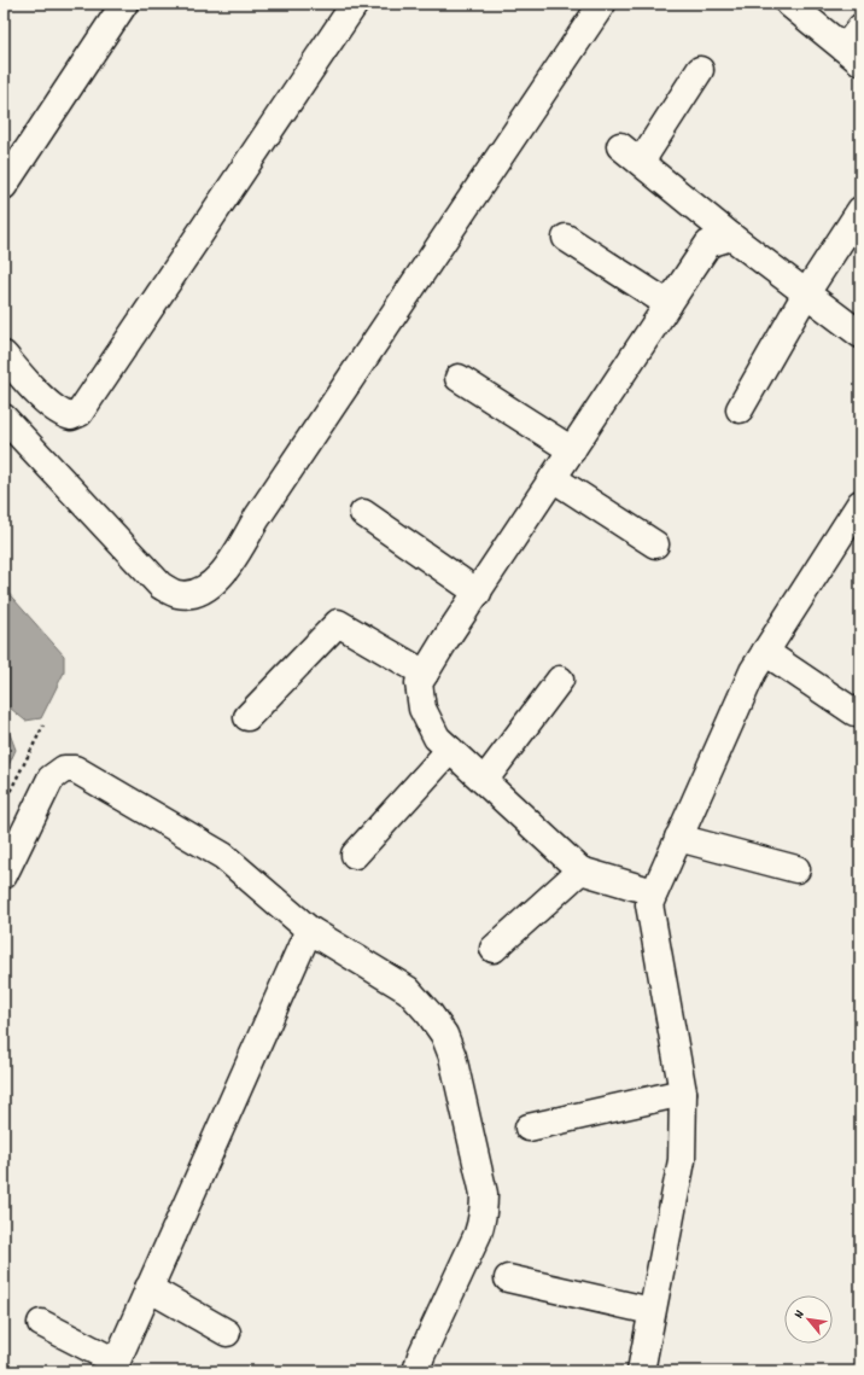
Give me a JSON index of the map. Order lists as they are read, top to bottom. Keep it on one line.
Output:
{"north":"top left"}
